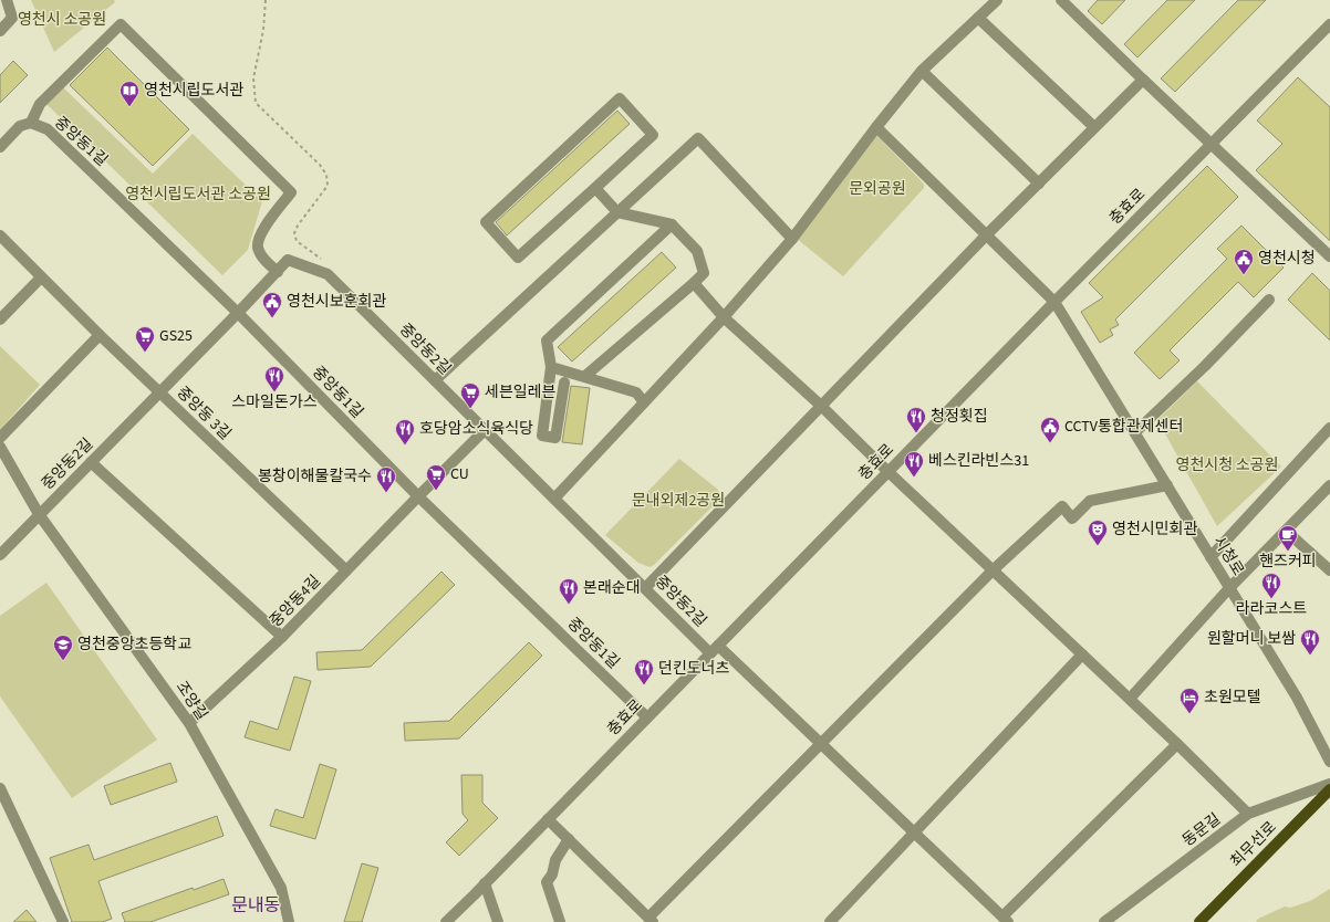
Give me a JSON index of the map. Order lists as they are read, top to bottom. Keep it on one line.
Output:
{"streets":{"main road":["최무선로"],"street":["중앙동1길","충효로","중앙동2길","중앙동 3길","시청로","중앙동4길","조양길","동문길"]},"crossings":[["중앙동1길","충효로"],["중앙동1길","중앙동2길"],["중앙동1길","중앙동4길"],["충효로","중앙동2길"],["충효로","시청로"],["중앙동2길","중앙동 3길"],["중앙동2길","중앙동4길"],["중앙동2길","조양길"],["중앙동 3길","중앙동4길"],["중앙동4길","조양길"]],"districts":["문내동"],"parks":["영천시 소공원","문외공원","영천시립도서관 소공원","영천시청 소공원","문내외제2공원"],"places":{"library":["영천시립도서관"],"public building":["영천시청","영천시보훈회관","CCTV통합관제센터"],"supermarket":["GS25","세븐일레븐","CU"],"restaurant":["스마일돈가스","청정횟집","호당암소식육식당","베스킨라빈스31","봉창이해물칼국수","라라코스트","본래순대","원할머니 보쌈","던킨도너츠"],"theatre":["영천시민회관"],"cafe":["핸즈커피"],"school or university":["영천중앙초등학교"],"hotel":["초원모텔"]}}
